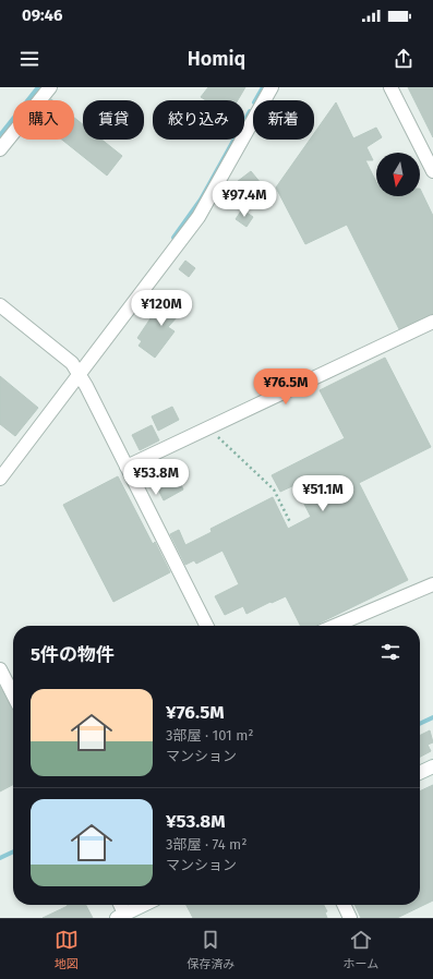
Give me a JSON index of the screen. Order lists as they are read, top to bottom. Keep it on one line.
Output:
{"north":"bottom","page":{"status":"09:46","header":"Homiq","chip":["購入","賃貸","絞り込み","新着"],"price":["¥97.4M","¥120M","¥76.5M","¥53.8M","¥51.1M"],"heading":"5件の物件","list":[{"name":"¥76.5M","note":"3部屋 · 101 m² · マンション"},{"name":"¥53.8M","note":"3部屋 · 74 m² · マンション"}],"tabs":["地図","保存済み","ホーム"]}}
